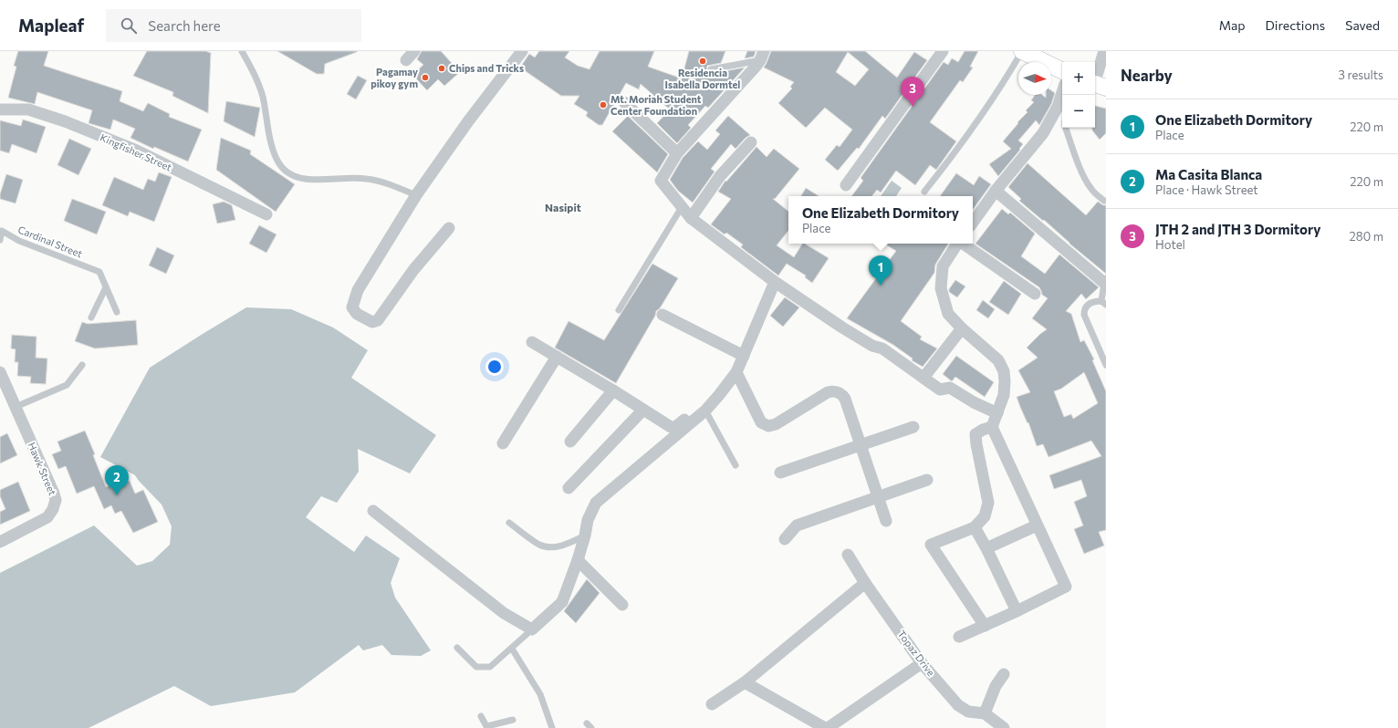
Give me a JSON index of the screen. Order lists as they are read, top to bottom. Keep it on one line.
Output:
{"streets":{"street":["Kingfisher Street","Hawk Street","Topaz Drive"],"lane":["Cardinal Street"]},"districts":["Nasipit"],"places":["Residencia Isabella Dormtel","Chips and Tricks","Pagamay pikoy gym","Mt. Moriah Student Center Foundation"],"north":"right","page":{"header":"Mapleaf","search":"Search here","nav":["Map","Directions","Saved"],"heading":["Nearby","3 results"],"map_buttons":["+","−"],"pins":["3","1","2"],"list":[{"mark":"1","name":"One Elizabeth Dormitory","note":"Place","value":"220 m"},{"mark":"2","name":"Ma Casita Blanca","note":"Place · Hawk Street","value":"220 m"},{"mark":"3","name":"JTH 2 and JTH 3 Dormitory","note":"Hotel","value":"280 m"}],"popup":["One Elizabeth Dormitory","Place"]}}
